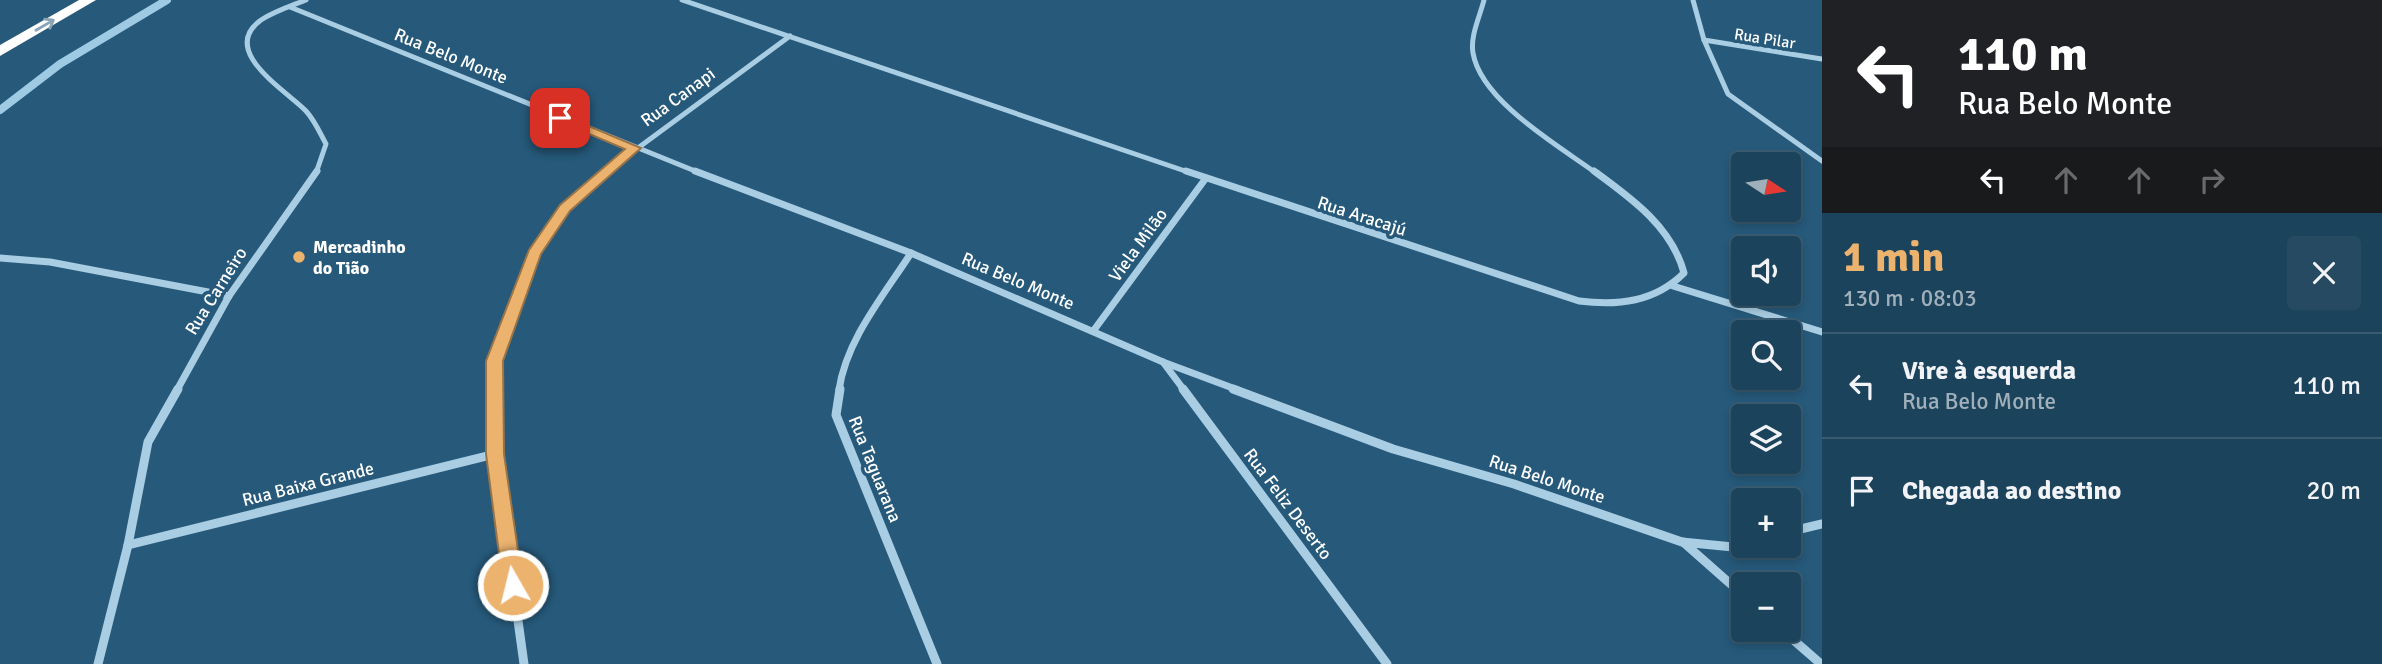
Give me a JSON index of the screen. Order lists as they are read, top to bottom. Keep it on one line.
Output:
{"streets":{"street":["Rua Pilar","Rua Belo Monte","Rua Canapi","Rua Aracajú","Viela Milão","Rua Carneiro","Rua Taguarana","Rua Baixa Grande","Rua Feliz Deserto"]},"crossings":[["Rua Belo Monte","Rua Canapi"],["Rua Belo Monte","Viela Milão"],["Rua Belo Monte","Rua Carneiro"],["Rua Belo Monte","Rua Taguarana"],["Rua Belo Monte","Rua Feliz Deserto"],["Rua Canapi","Rua Aracajú"],["Rua Canapi","Rua Baixa Grande"],["Rua Aracajú","Viela Milão"],["Rua Carneiro","Rua Baixa Grande"]],"places":["Mercadinho do Tião"],"north":"right","page":{"turn":["110 m","Rua Belo Monte"],"map_buttons":["+","−"],"heading":["1 min","130 m · 08:03"],"list":[{"name":"Vire à esquerda","note":"Rua Belo Monte","value":"110 m"},{"name":"Chegada ao destino","value":"20 m"}]}}
